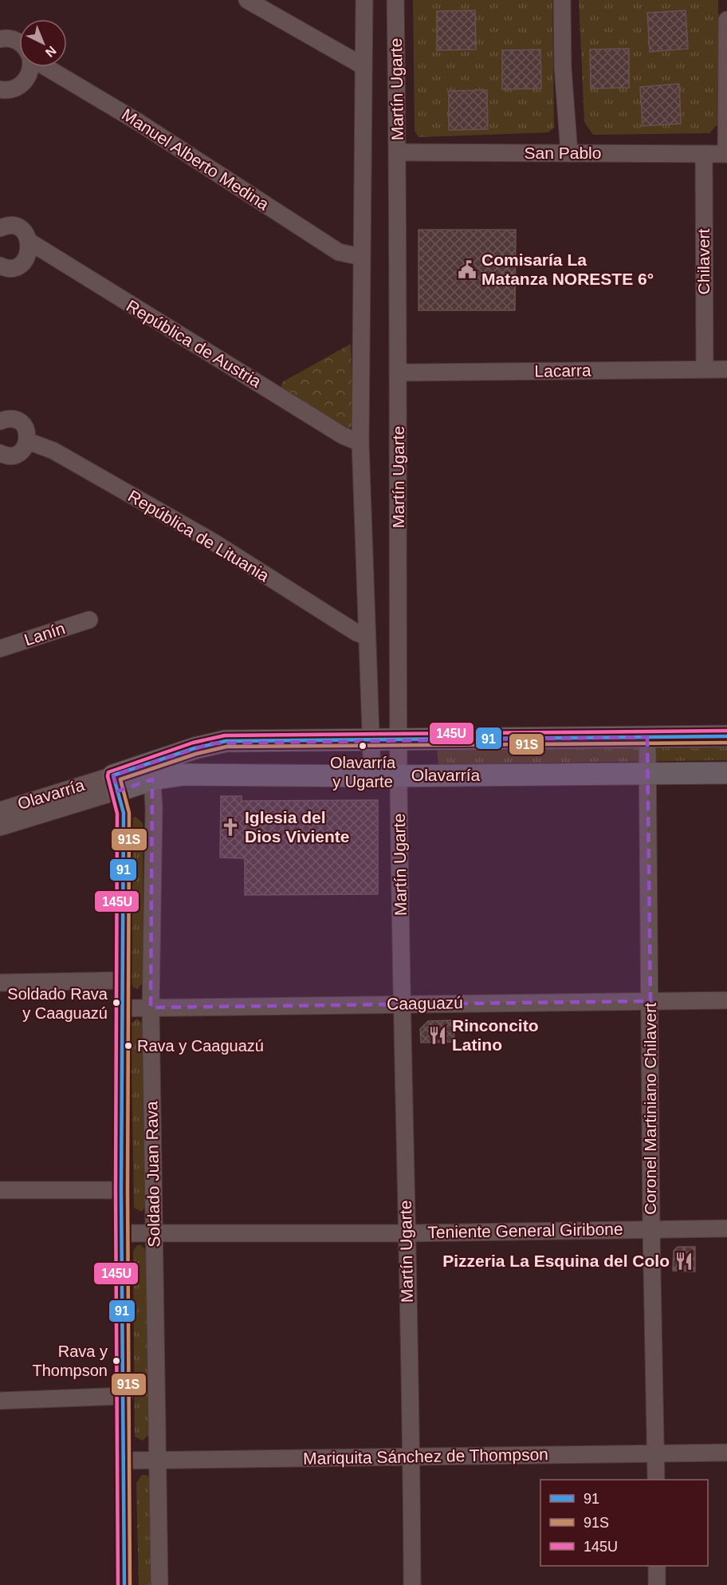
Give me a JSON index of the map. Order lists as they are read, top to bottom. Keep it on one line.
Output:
{"streets":{"main road":["Olavarría"],"street":["Martín Ugarte","San Pablo","Manuel Alberto Medina","Chilavert","República de Austria","Lacarra","República de Lituania","Lanín","Caaguazú","Coronel Martiniano Chilavert","Soldado Juan Rava","Teniente General Giribone","Mariquita Sánchez de Thompson"]},"crossings":[["Martín Ugarte","San Pablo"],["Martín Ugarte","Manuel Alberto Medina"],["Martín Ugarte","República de Austria"],["Martín Ugarte","Lacarra"],["Martín Ugarte","República de Lituania"],["Martín Ugarte","Olavarría"],["Martín Ugarte","Caaguazú"],["Martín Ugarte","Teniente General Giribone"],["Martín Ugarte","Mariquita Sánchez de Thompson"],["San Pablo","Chilavert"],["Chilavert","Lacarra"],["Olavarría","Coronel Martiniano Chilavert"],["Olavarría","Soldado Juan Rava"],["Caaguazú","Coronel Martiniano Chilavert"],["Caaguazú","Soldado Juan Rava"],["Coronel Martiniano Chilavert","Teniente General Giribone"],["Coronel Martiniano Chilavert","Mariquita Sánchez de Thompson"],["Soldado Juan Rava","Teniente General Giribone"],["Soldado Juan Rava","Mariquita Sánchez de Thompson"]],"places":{"public building":["Comisaría La Matanza NORESTE 6°"],"other":["Olavarría y Ugarte","Soldado Rava y Caaguazú","Rava y Caaguazú","Rava y Thompson"],"church":["Iglesia del Dios Viviente"],"restaurant":["Rinconcito Latino","Pizzeria La Esquina del Colo"]},"lines":["transit line 145U","transit line 91","transit line 91S"],"legend":["91","91S","145U"],"north":"bottom right"}
